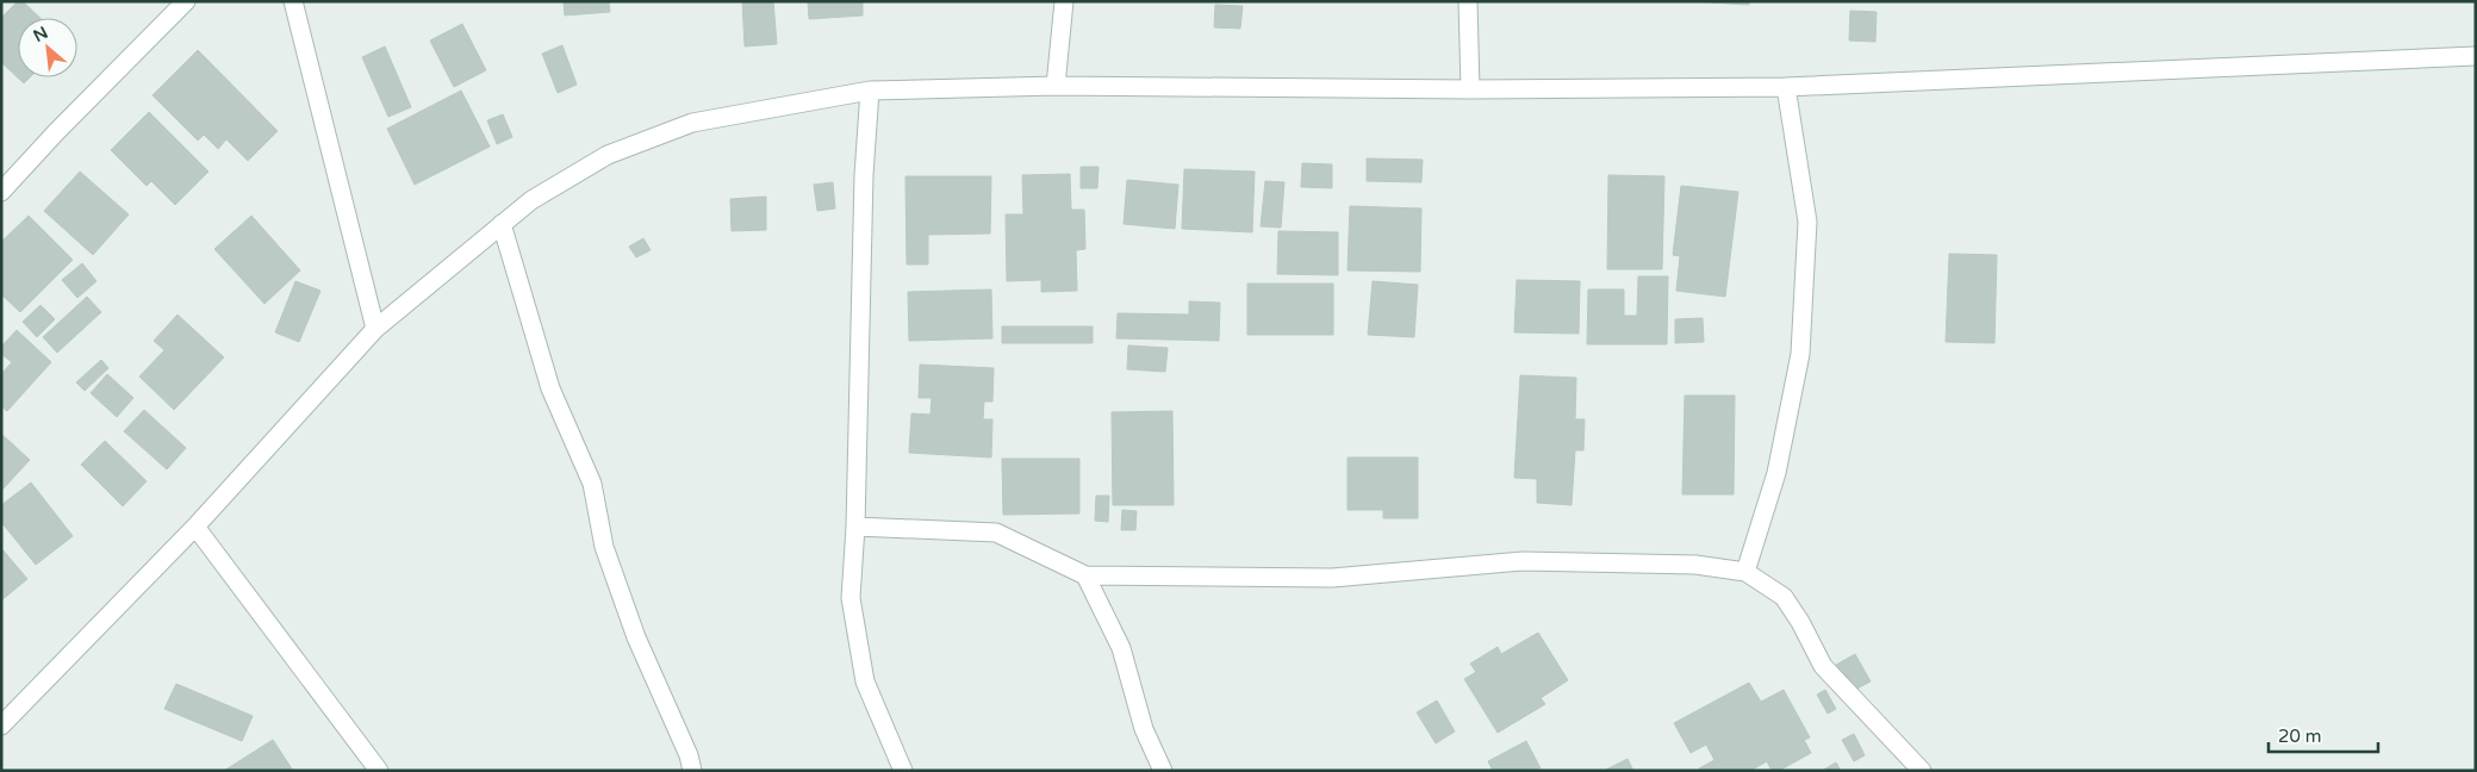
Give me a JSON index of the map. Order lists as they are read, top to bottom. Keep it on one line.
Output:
{"scale_bar":"20 m","north":"top left"}
